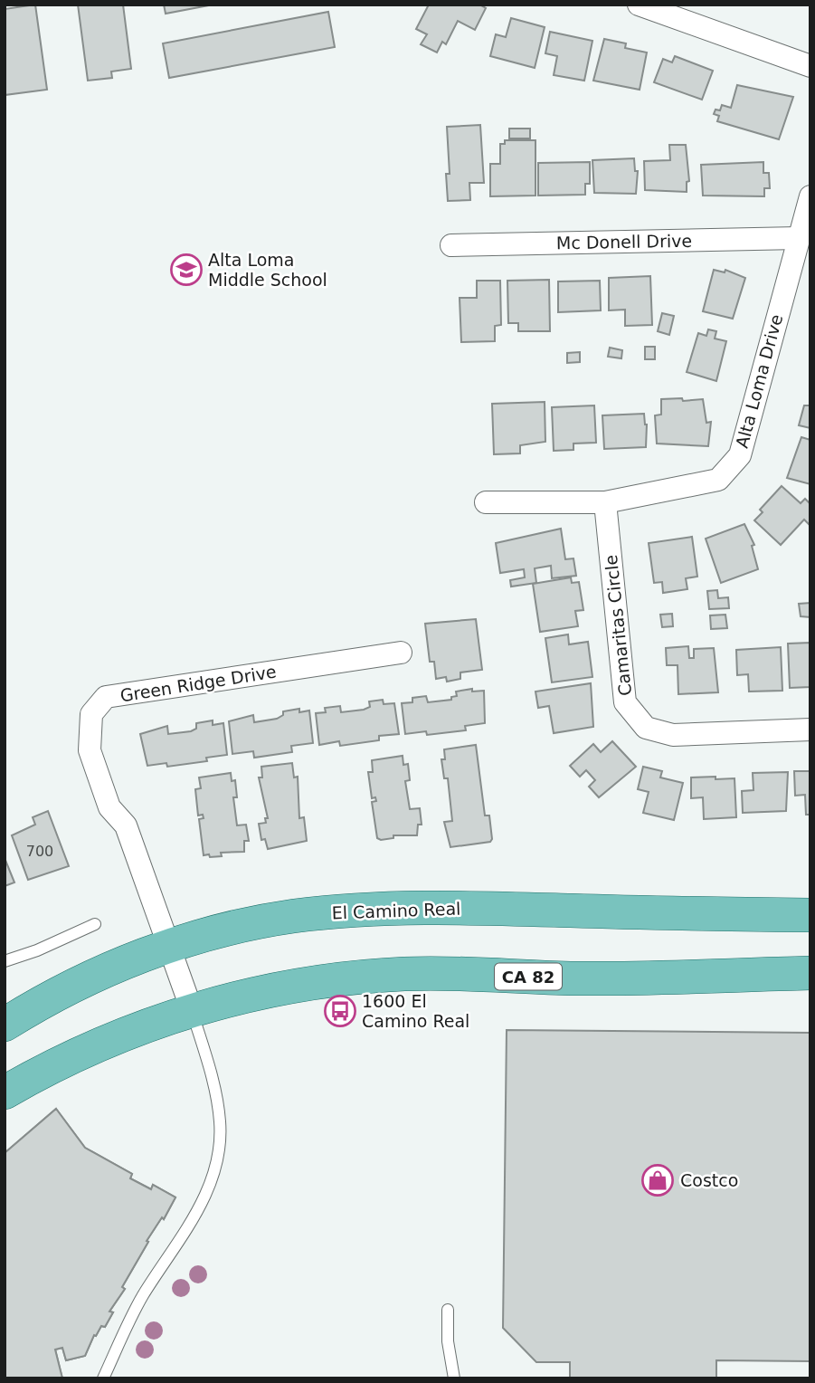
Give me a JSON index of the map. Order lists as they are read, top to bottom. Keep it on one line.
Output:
{"streets":{"main road":["El Camino Real","CA 82"],"street":["Mc Donell Drive","Alta Loma Drive","Camaritas Circle","Green Ridge Drive"]},"crossings":[["Mc Donell Drive","Alta Loma Drive"],["Alta Loma Drive","Camaritas Circle"],["Green Ridge Drive","El Camino Real"],["Green Ridge Drive","CA 82"]],"places":{"school or university":["Alta Loma Middle School"],"bus stop":["1600 El Camino Real"],"shop":["Costco"]},"house_numbers":["700"]}
